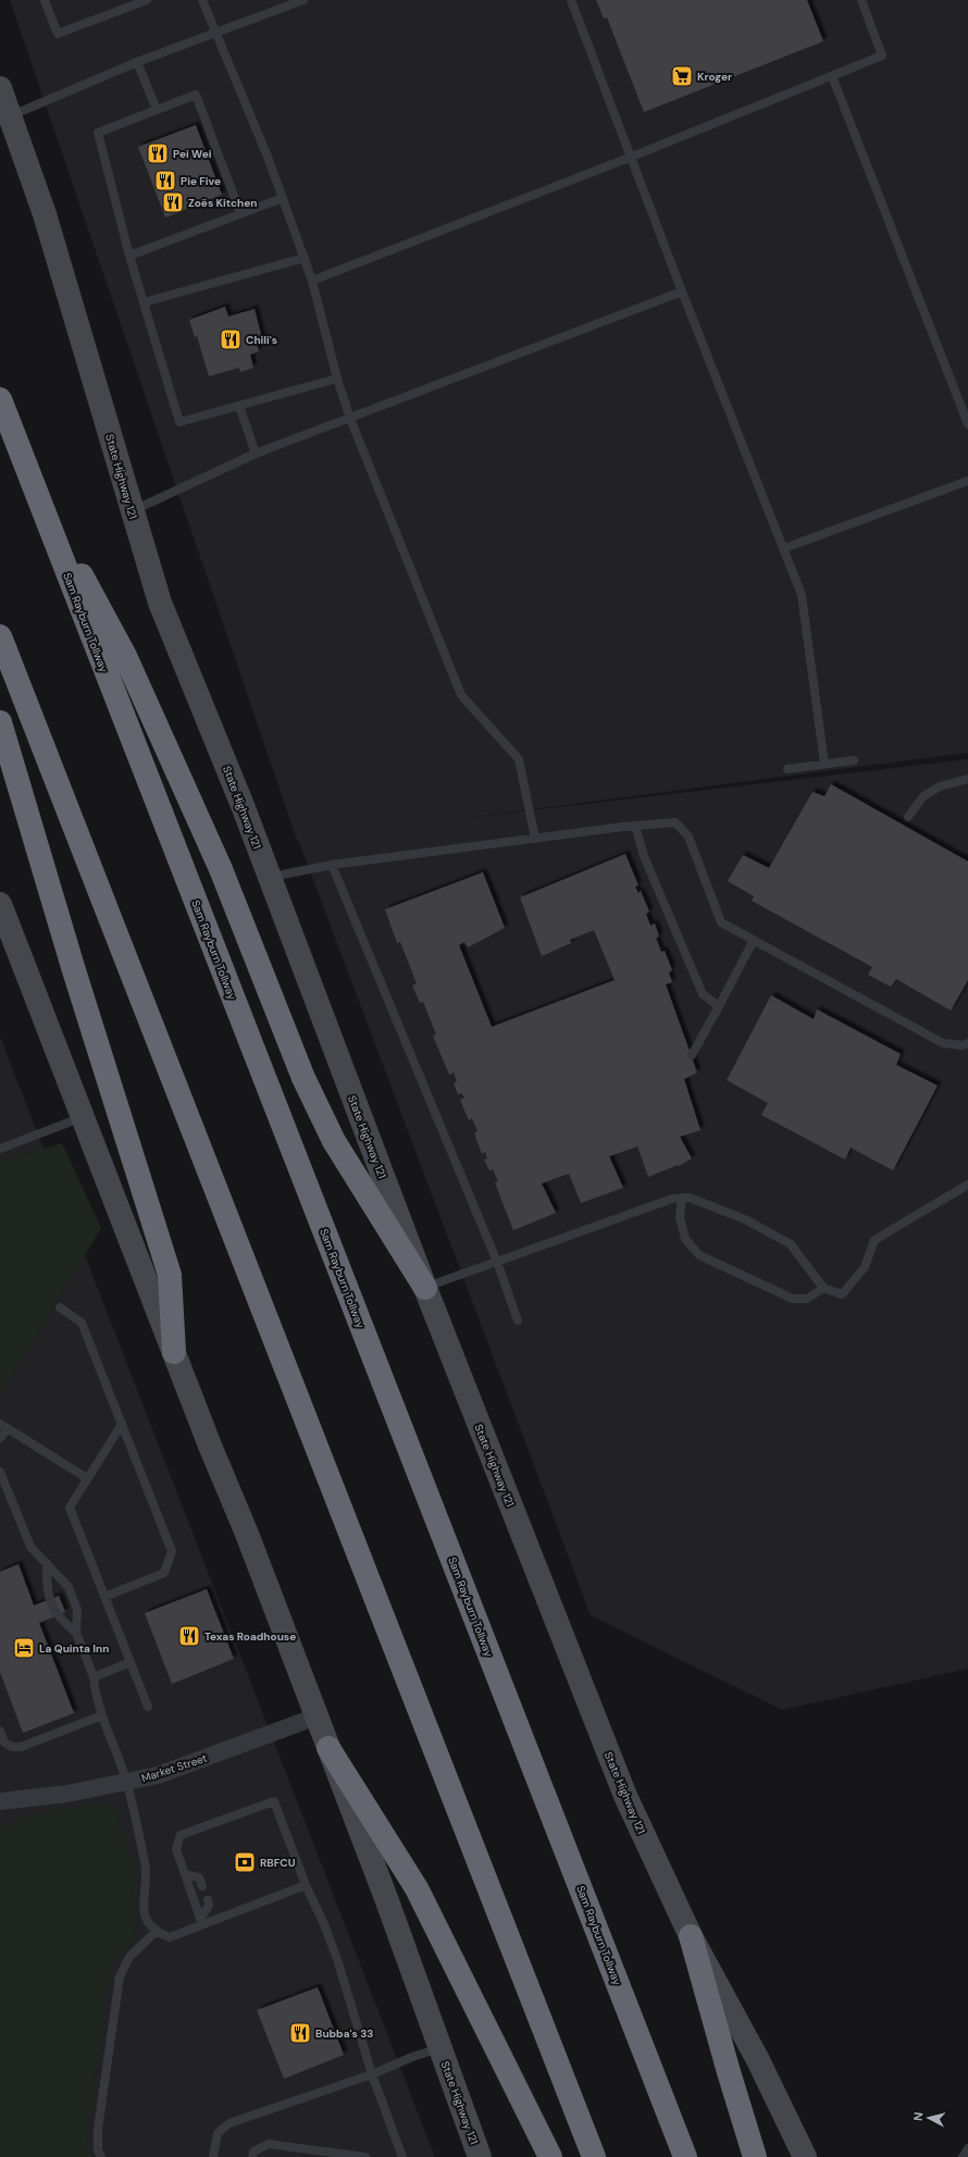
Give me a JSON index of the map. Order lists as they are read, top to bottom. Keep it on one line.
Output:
{"streets":{"highway":["Sam Rayburn Tollway"],"main road":["State Highway 121"],"street":["Market Street"]},"crossings":[["State Highway 121","Market Street"]],"places":{"supermarket":["Kroger"],"restaurant":["Pei Wei","Pie Five","Zoës Kitchen","Chili's","Texas Roadhouse","Bubba's 33"],"hotel":["La Quinta Inn"],"bank":["RBFCU"]},"north":"left"}
